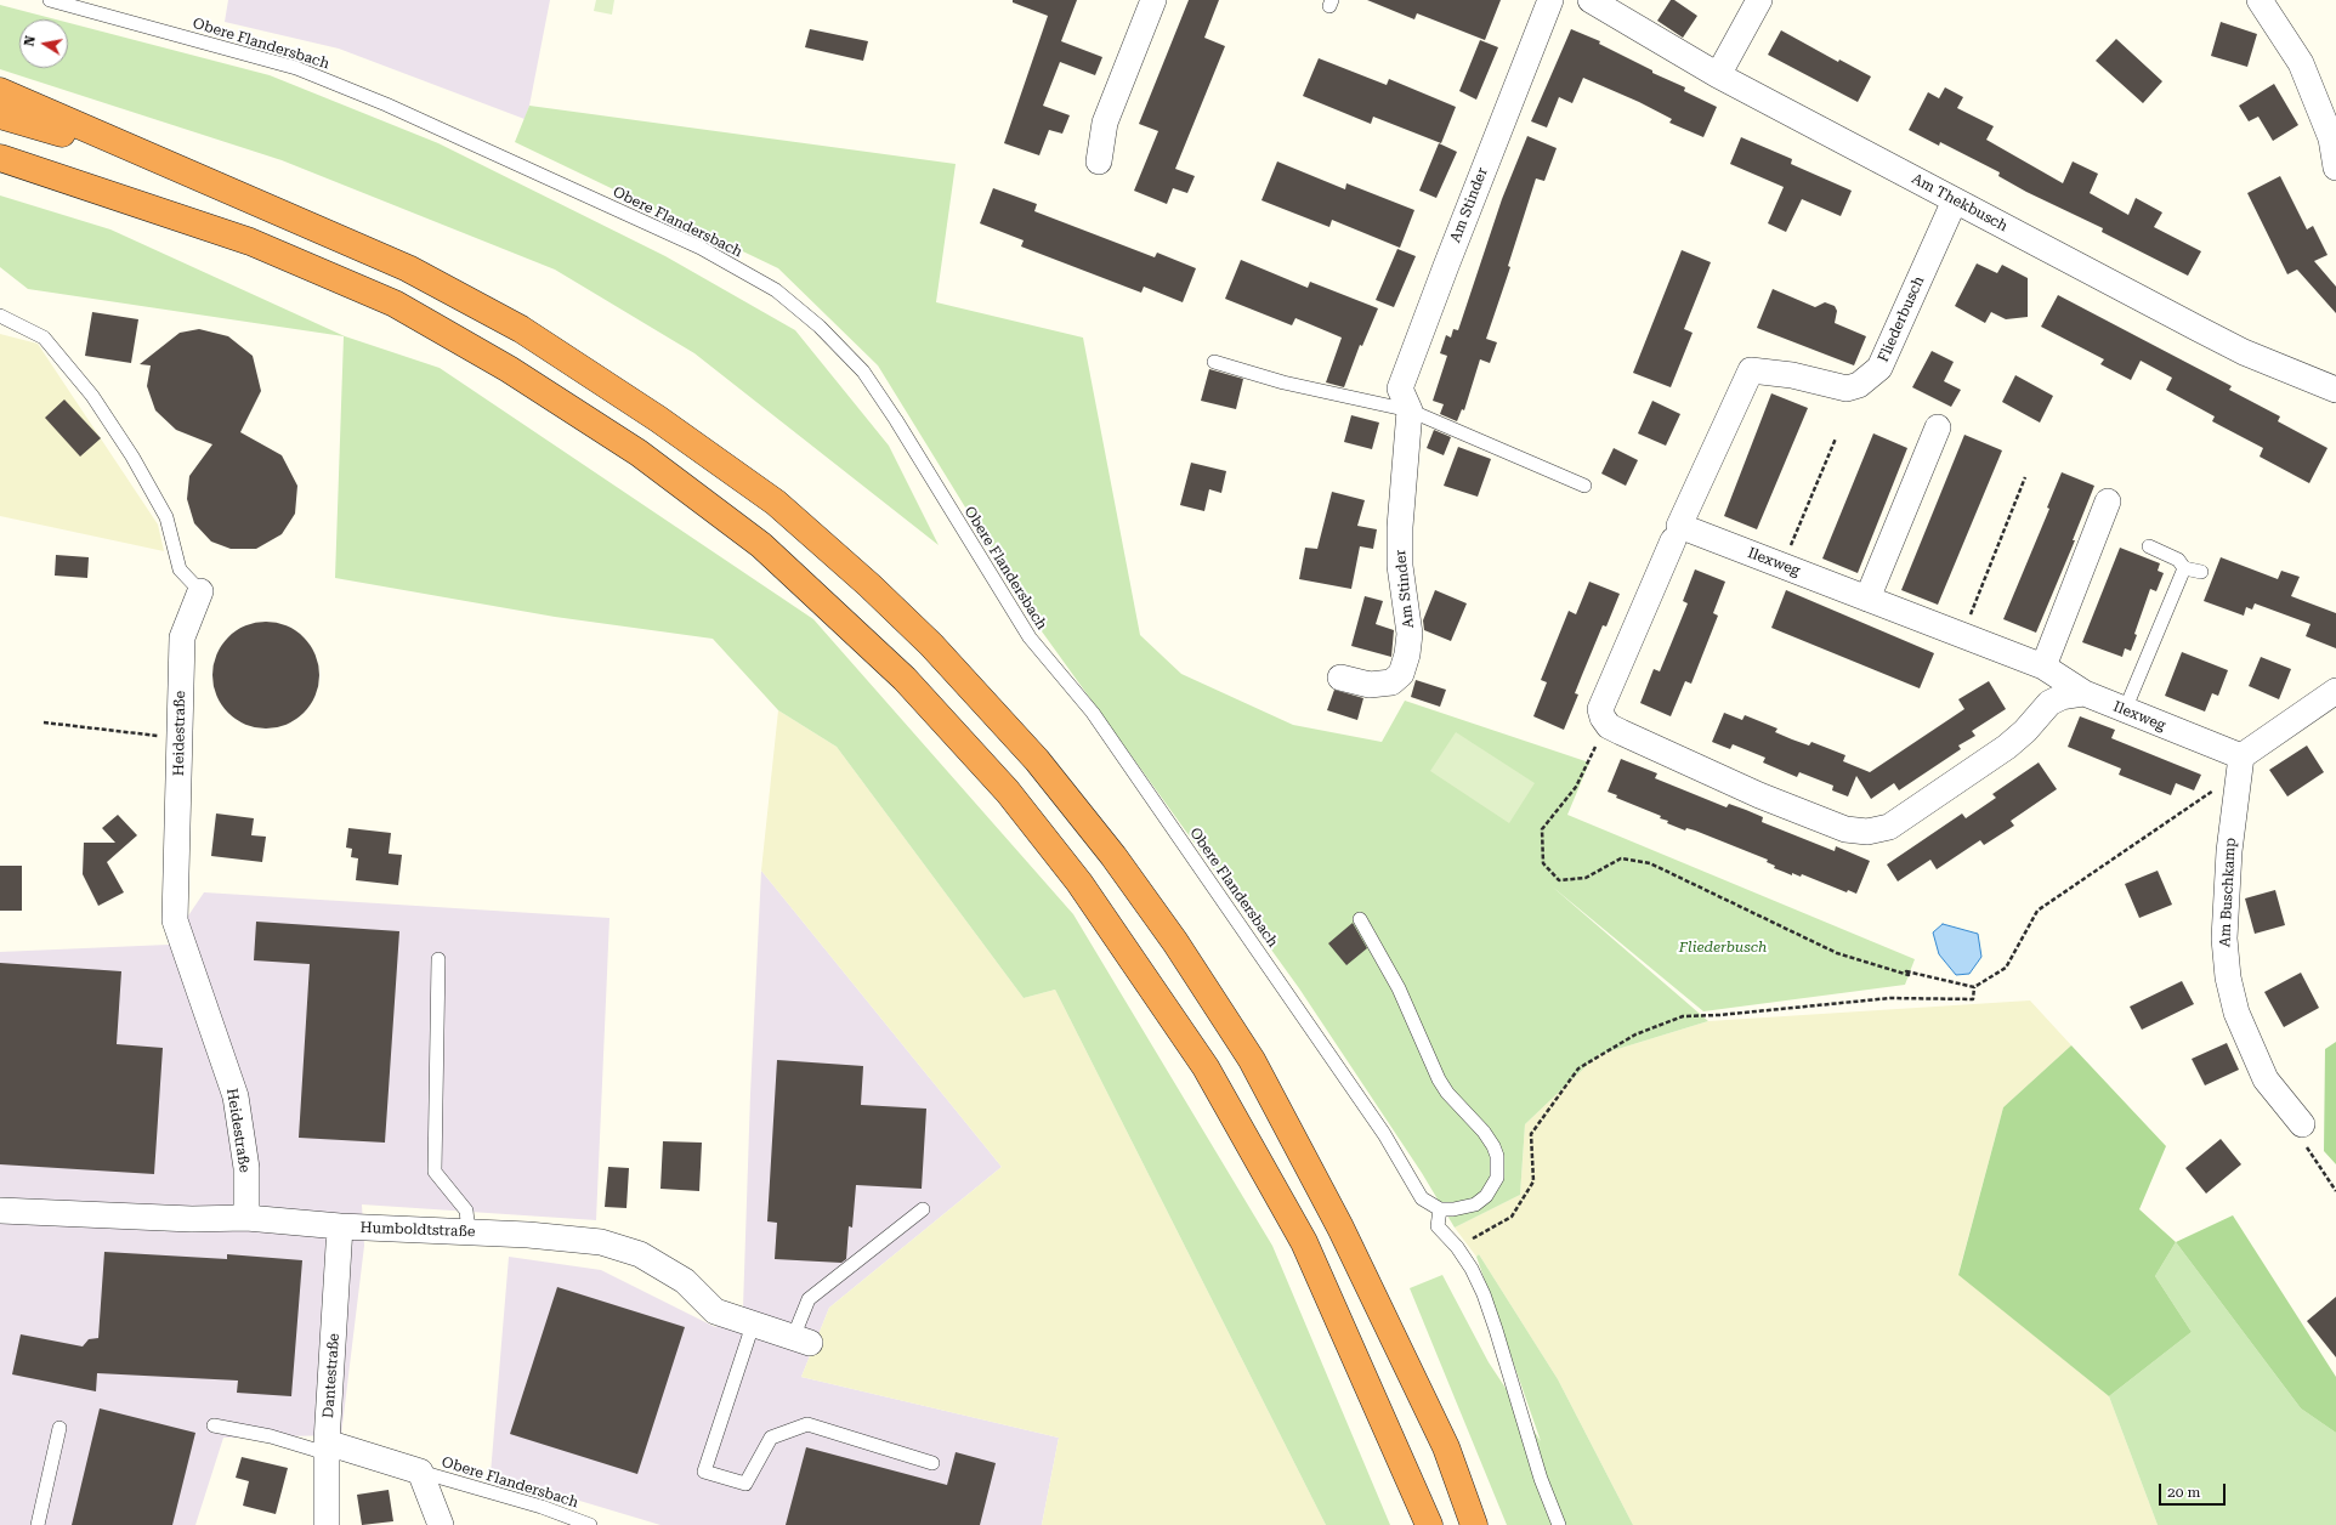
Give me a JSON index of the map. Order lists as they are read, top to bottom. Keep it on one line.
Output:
{"streets":{"street":["Am Thekbusch","Am Stinder","Fliederbusch","Ilexweg","Heidestraße","Am Buschkamp","Humboldtstraße","Dantestraße"],"lane":["Obere Flandersbach"]},"crossings":[["Am Thekbusch","Fliederbusch"],["Fliederbusch","Ilexweg"],["Ilexweg","Am Buschkamp"],["Heidestraße","Humboldtstraße"],["Humboldtstraße","Dantestraße"]],"parks":["Fliederbusch"],"scale_bar":"20 m","north":"left"}
